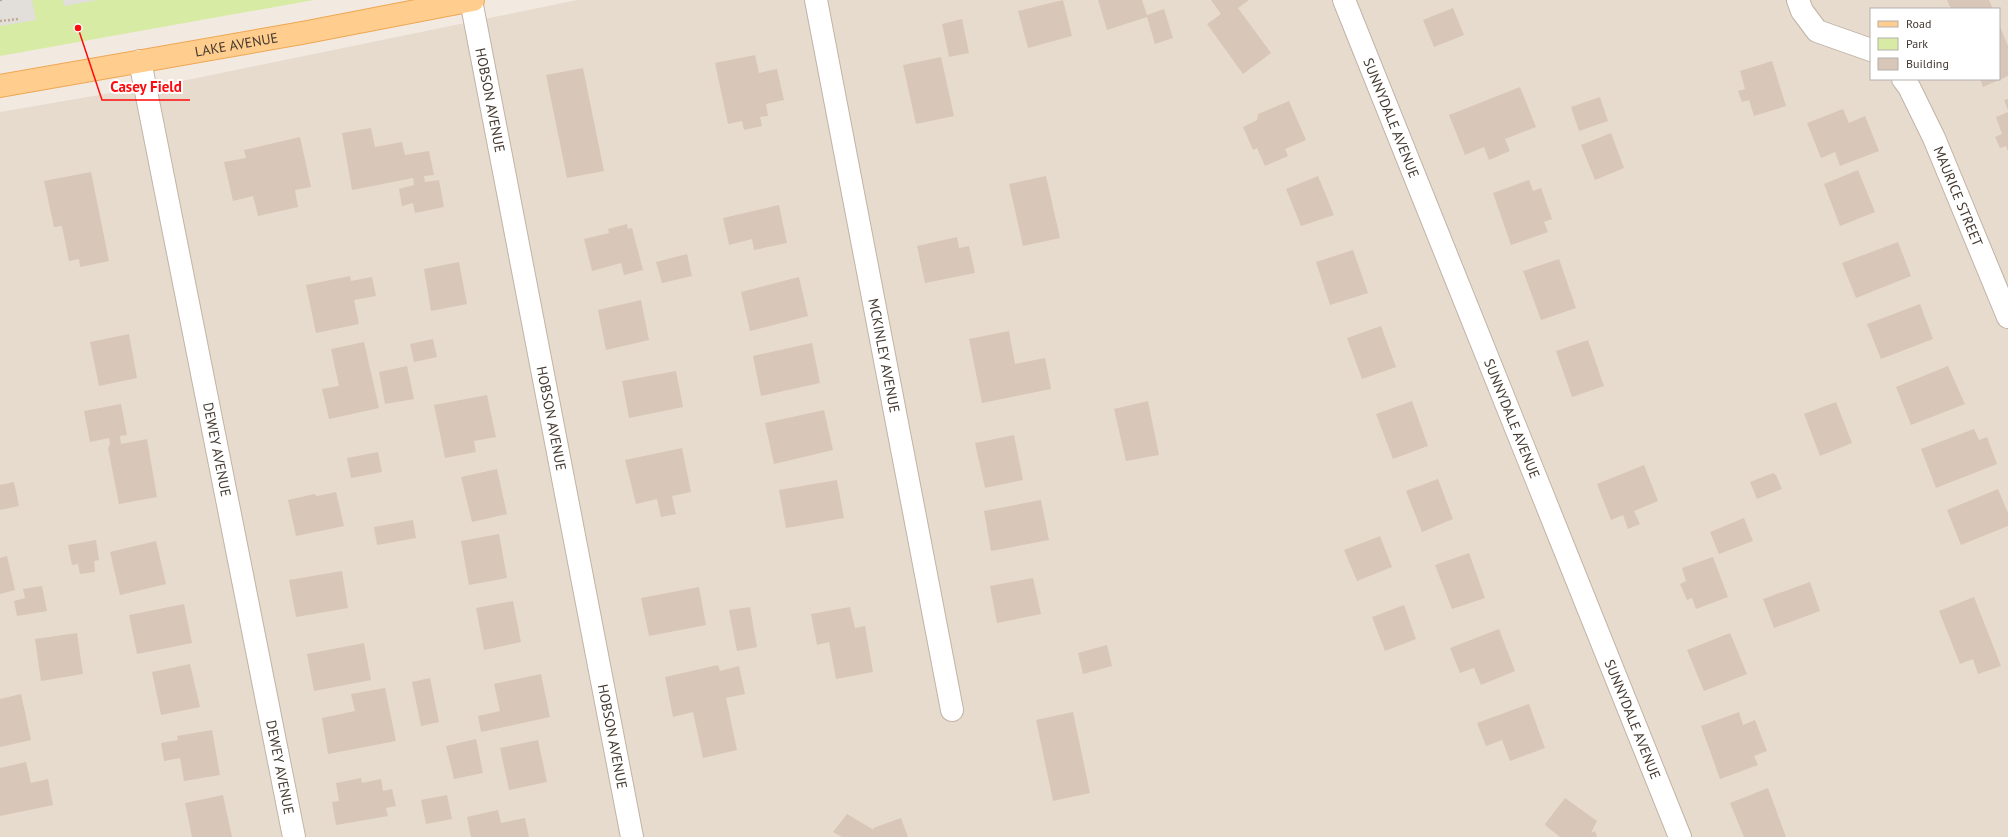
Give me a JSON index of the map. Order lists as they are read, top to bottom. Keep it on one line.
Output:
{"streets":{"main road":["LAKE AVENUE"],"street":["HOBSON AVENUE","SUNNYDALE AVENUE","MAURICE STREET","MCKINLEY AVENUE","DEWEY AVENUE"]},"crossings":[["LAKE AVENUE","HOBSON AVENUE"],["LAKE AVENUE","DEWEY AVENUE"]],"places":["Casey Field"],"legend":["Road","Park","Building"]}
